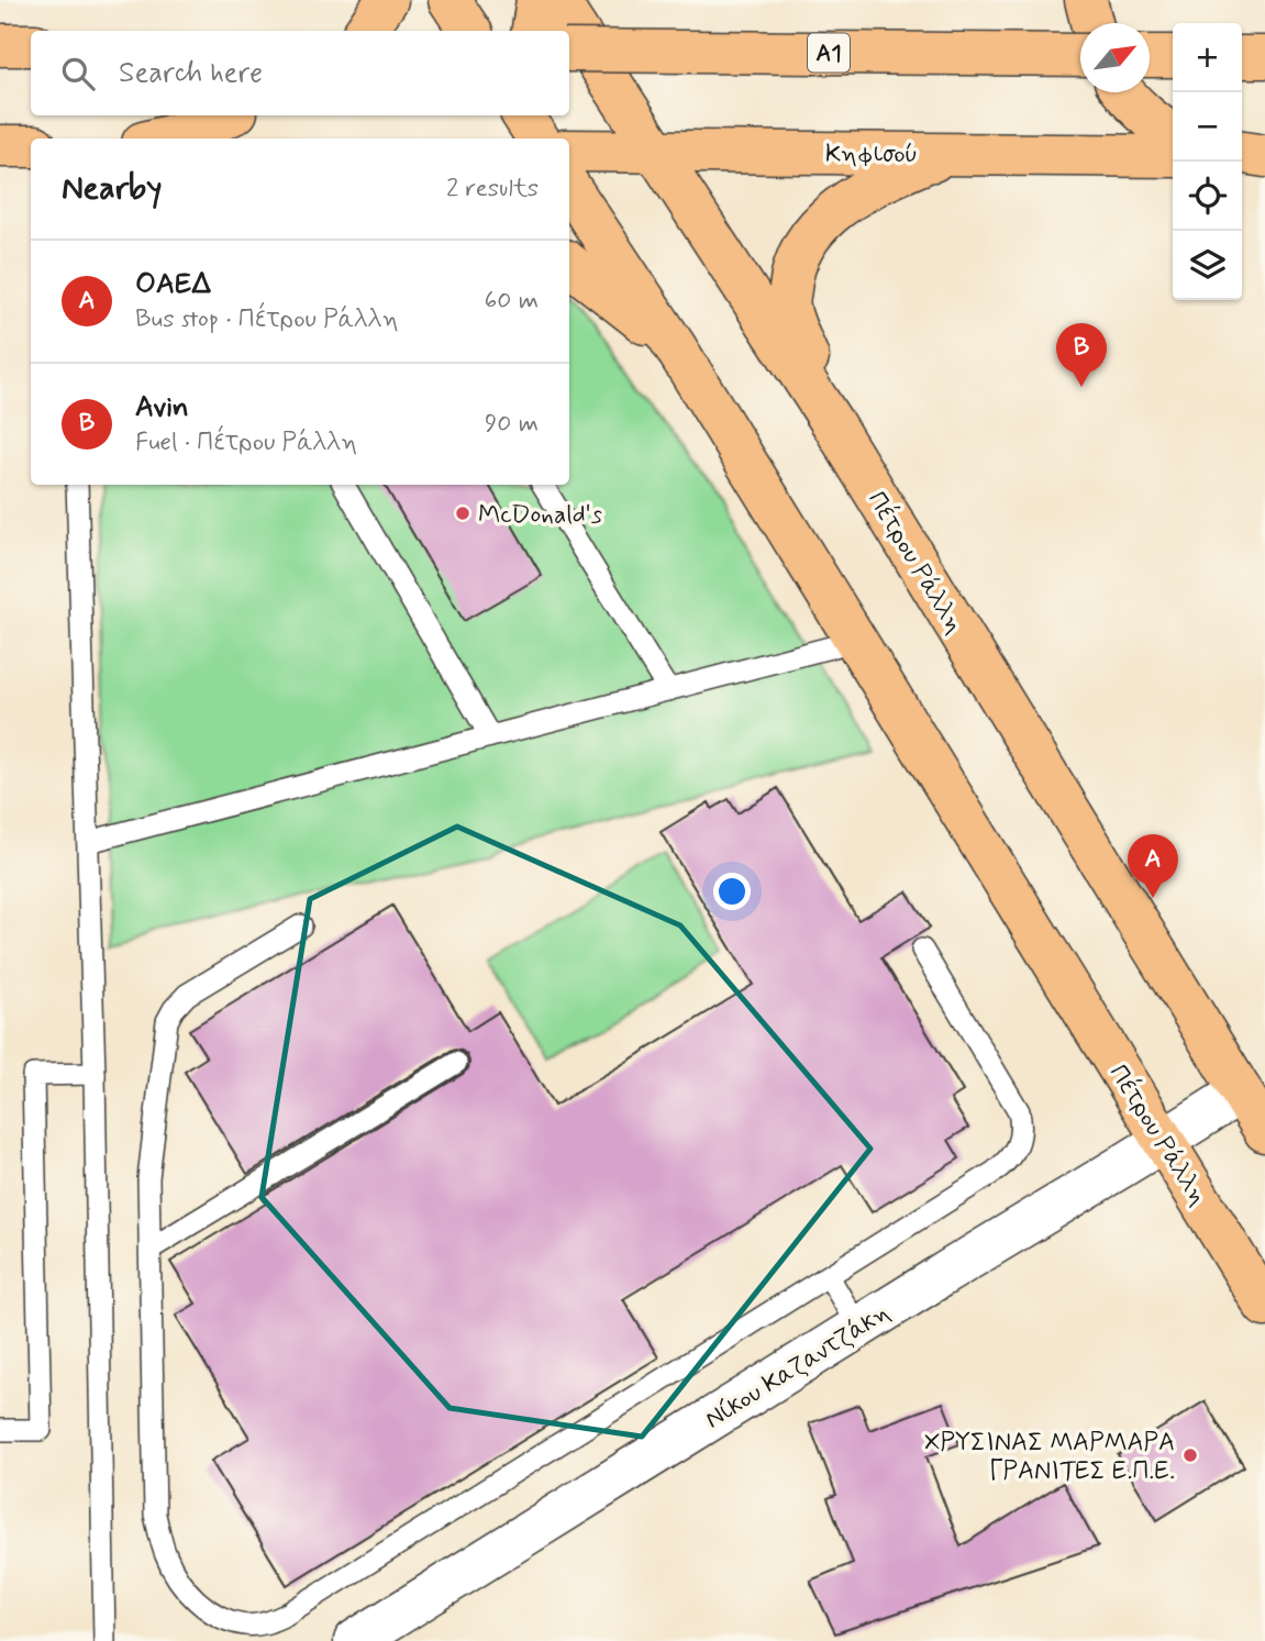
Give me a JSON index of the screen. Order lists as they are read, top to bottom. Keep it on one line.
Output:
{"streets":{"main road":["Α1","Κηφισού","Πέτρου Ράλλη"],"street":["Νίκου Καζαντζάκη"]},"crossings":[["Κηφισού","Πέτρου Ράλλη"],["Πέτρου Ράλλη","Νίκου Καζαντζάκη"]],"places":["McDonald's","ΧΡΥΣΙΝΑΣ ΜΑΡΜΑΡΑ ΓΡΑΝΙΤΕΣ Ε.Π.Ε."],"north":"top right","page":{"map_buttons":["+","−"],"search":"Search here","heading":["Nearby","2 results"],"list":[{"mark":"A","name":"ΟΑΕΔ","note":"Bus stop · Πέτρου Ράλλη","value":"60 m"},{"mark":"B","name":"Avin","note":"Fuel · Πέτρου Ράλλη","value":"90 m"}],"pins":["B","A"]}}
